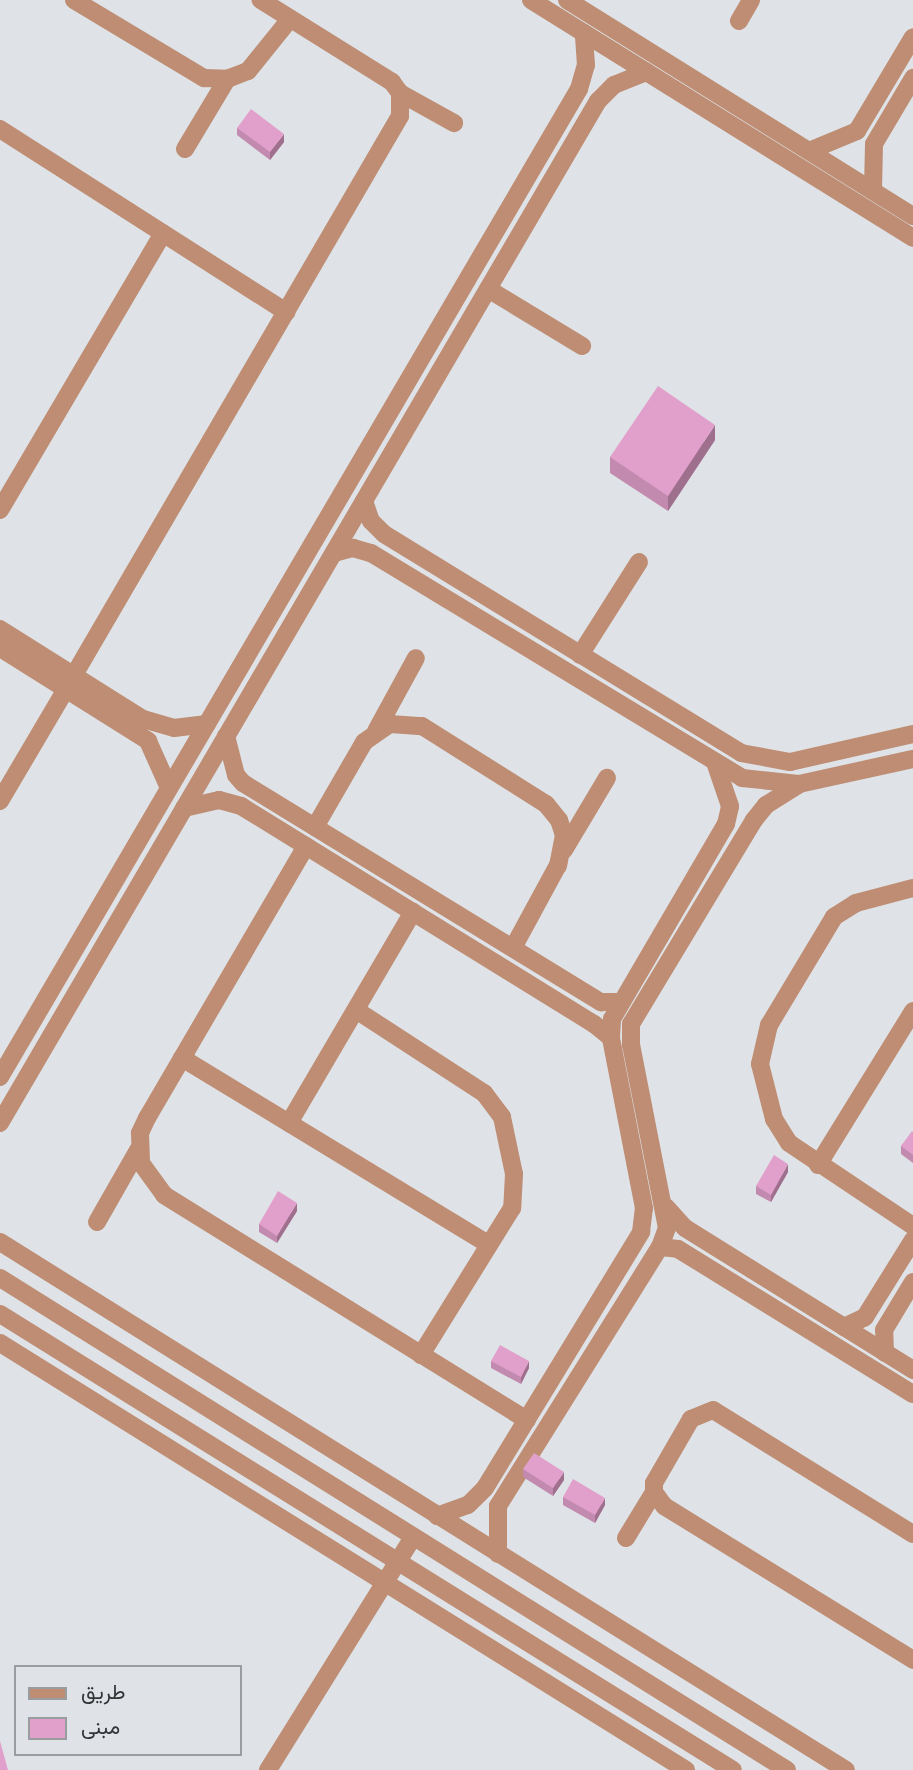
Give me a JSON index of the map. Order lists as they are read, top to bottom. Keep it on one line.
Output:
{"legend":["طريق","مبنى"]}
